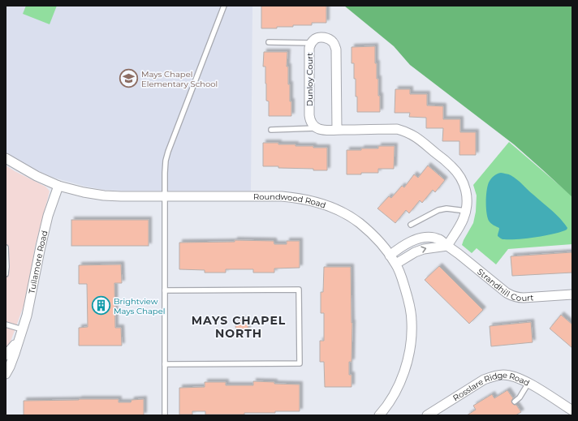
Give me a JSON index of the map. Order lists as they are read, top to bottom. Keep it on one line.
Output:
{"streets":{"street":["Dunloy Court","Roundwood Road","Tullamore Road","Strandhill Court","Rosslare Ridge Road"]},"crossings":[["Roundwood Road","Tullamore Road"],["Roundwood Road","Strandhill Court"]],"districts":["MAYS CHAPEL NORTH"],"places":{"school or university":["Mays Chapel Elementary School"],"building":["Brightview Mays Chapel"]}}
